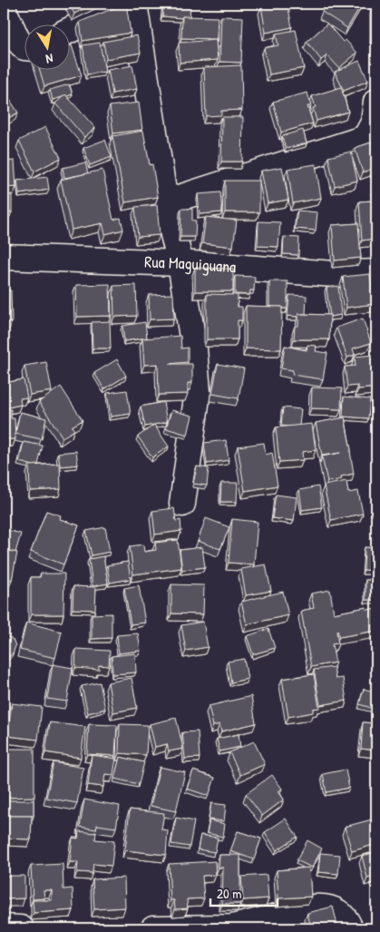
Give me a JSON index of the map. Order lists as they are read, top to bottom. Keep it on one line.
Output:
{"streets":{"street":["Rua Maguiguana"]},"scale_bar":"20 m","north":"bottom"}
